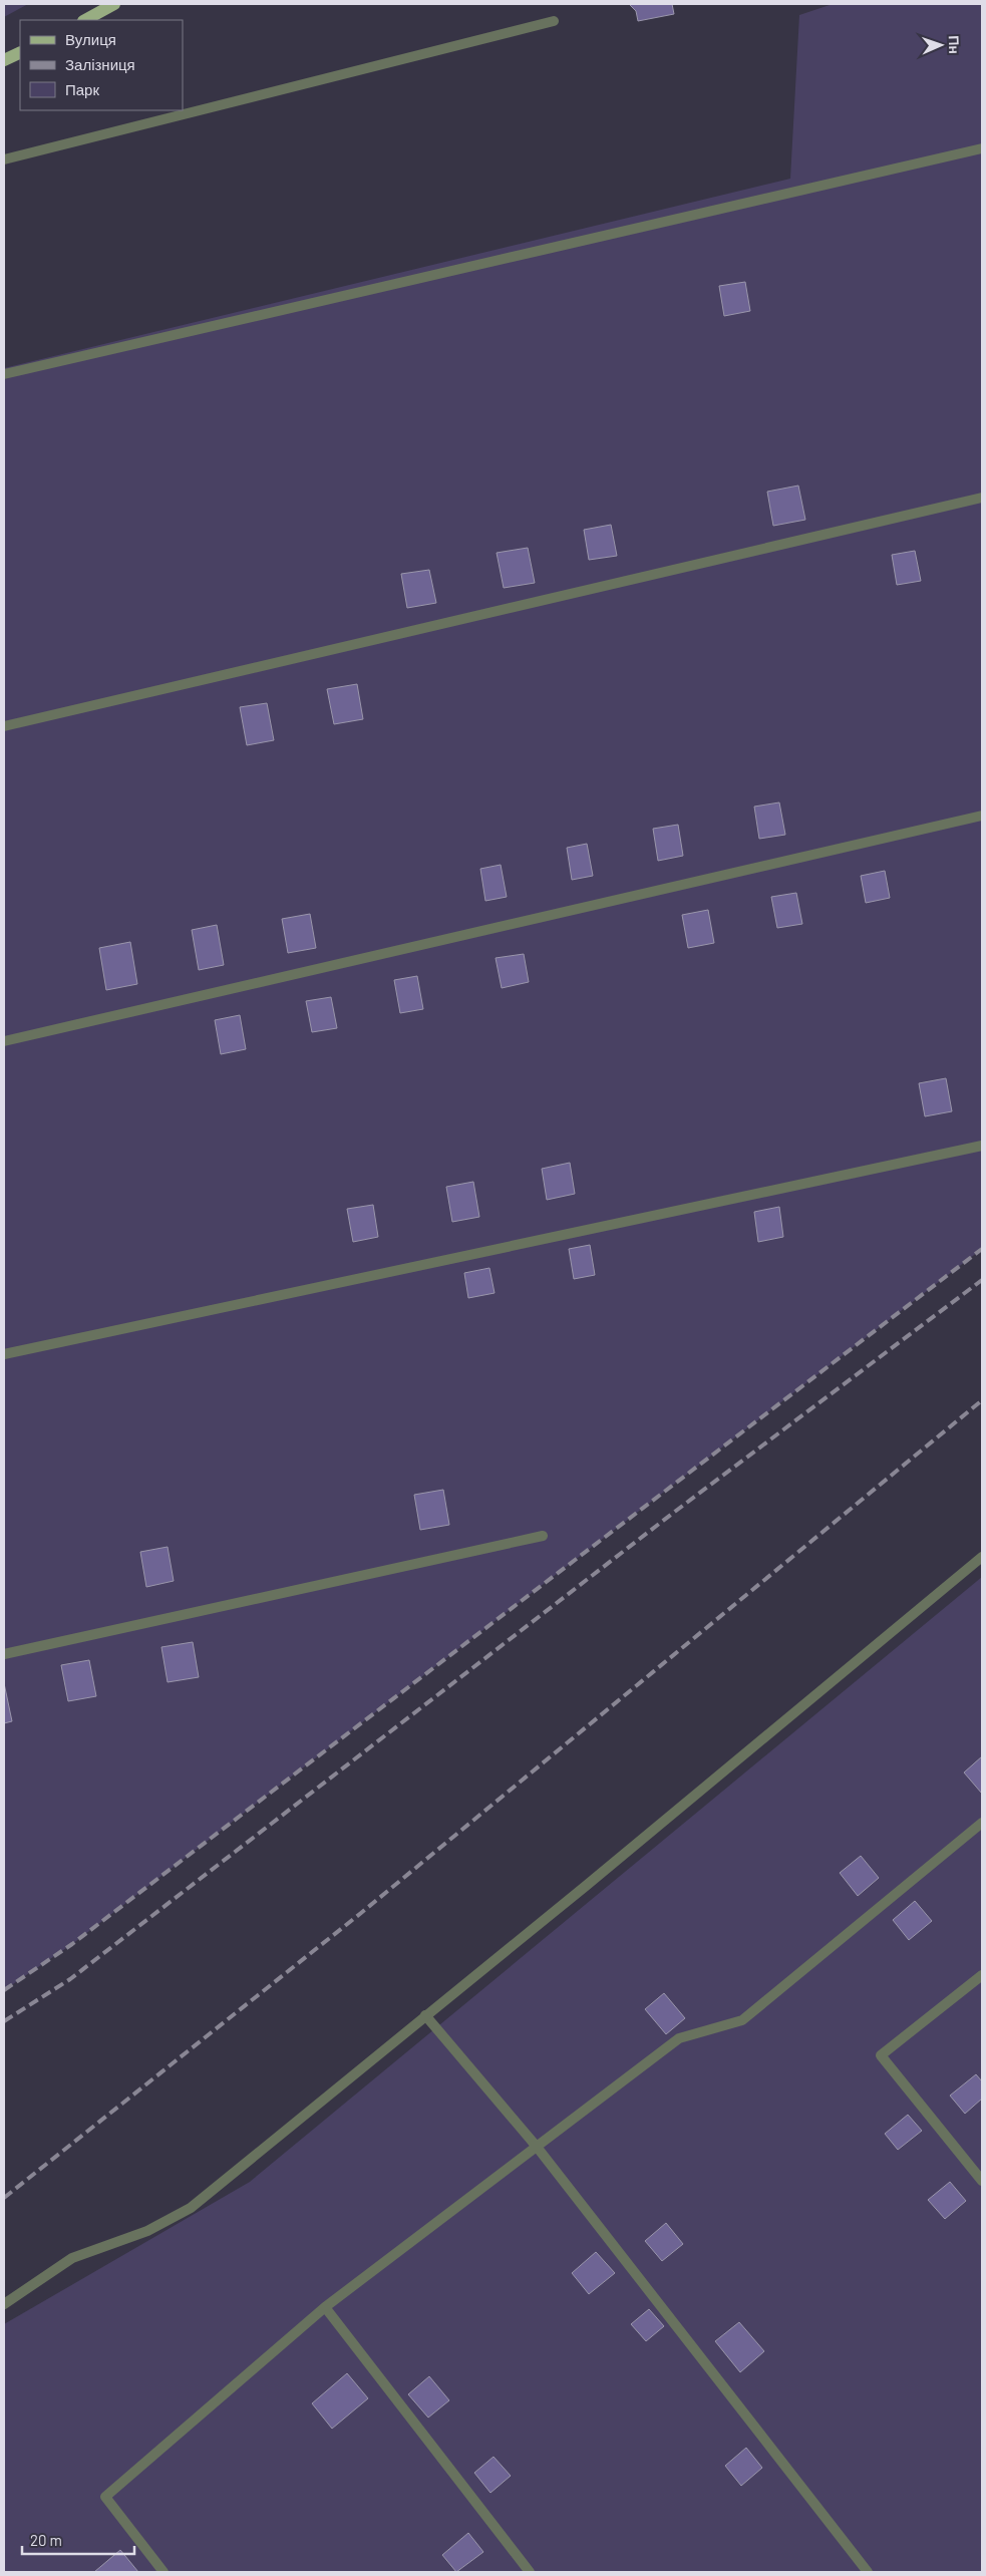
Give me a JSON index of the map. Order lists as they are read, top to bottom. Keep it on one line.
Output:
{"legend":["Вулиця","Залізниця","Парк"],"scale_bar":"20 m","north":"right"}
